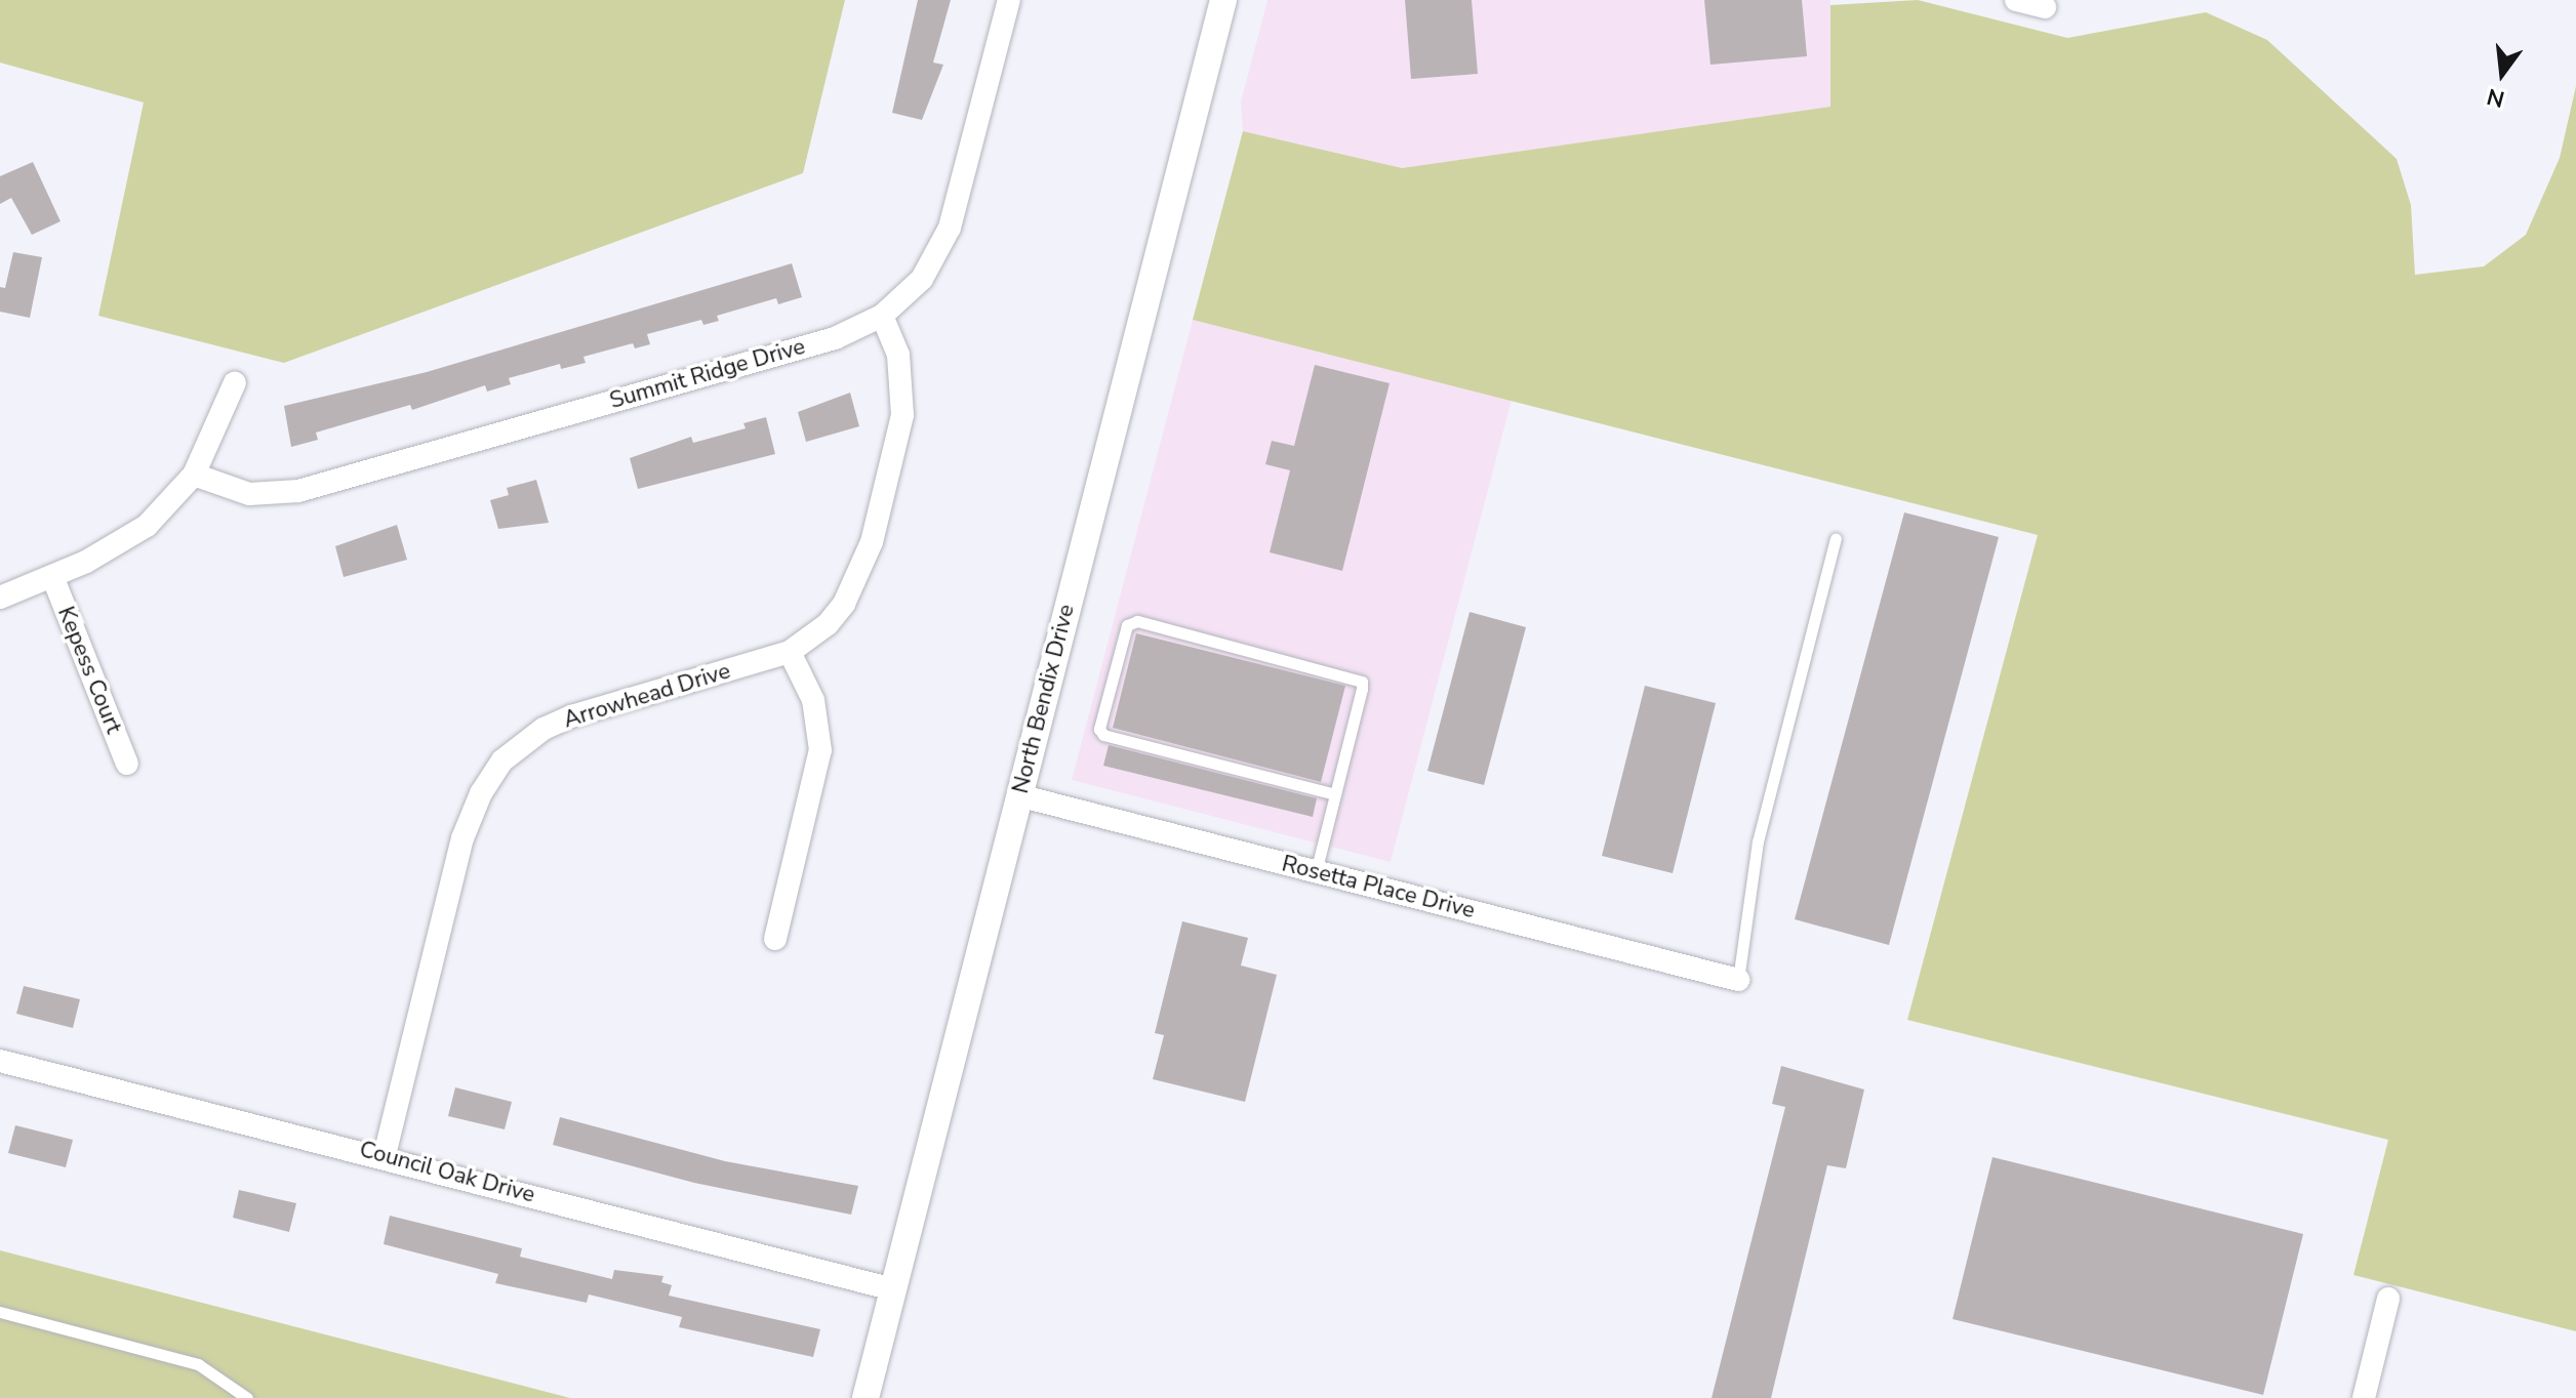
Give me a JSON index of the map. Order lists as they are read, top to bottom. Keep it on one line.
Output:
{"streets":{"street":["Summit Ridge Drive","Kepess Court","Arrowhead Drive","North Bendix Drive","Rosetta Place Drive","Council Oak Drive"]},"crossings":[["Summit Ridge Drive","Arrowhead Drive"],["Arrowhead Drive","Council Oak Drive"],["North Bendix Drive","Rosetta Place Drive"],["North Bendix Drive","Council Oak Drive"]],"north":"bottom"}
